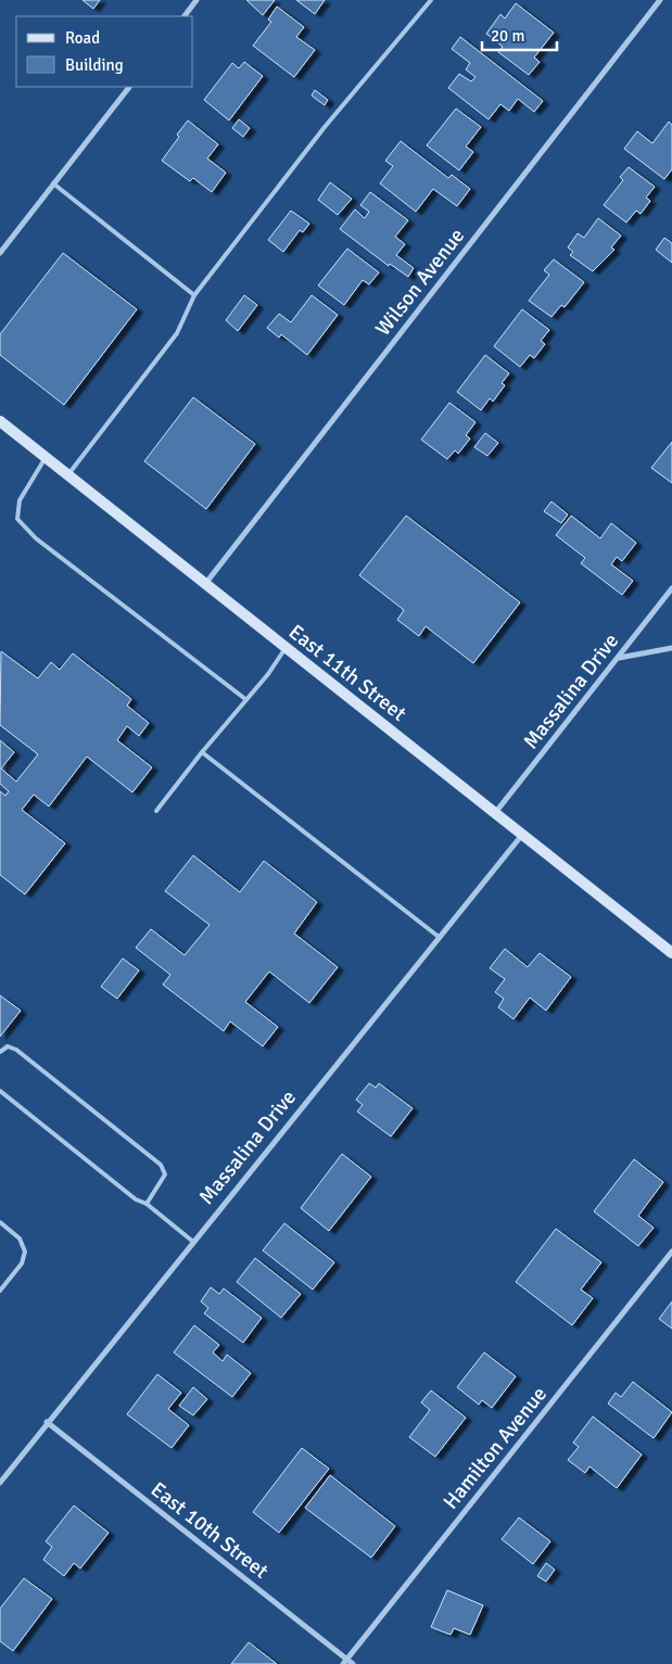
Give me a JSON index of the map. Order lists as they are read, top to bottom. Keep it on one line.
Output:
{"streets":{"main road":["East 11th Street"],"street":["Wilson Avenue","Massalina Drive","Hamilton Avenue","East 10th Street"]},"crossings":[["Wilson Avenue","East 11th Street"],["East 11th Street","Massalina Drive"],["Massalina Drive","East 10th Street"],["Hamilton Avenue","East 10th Street"]],"legend":["Road","Building"],"scale_bar":"20 m"}
